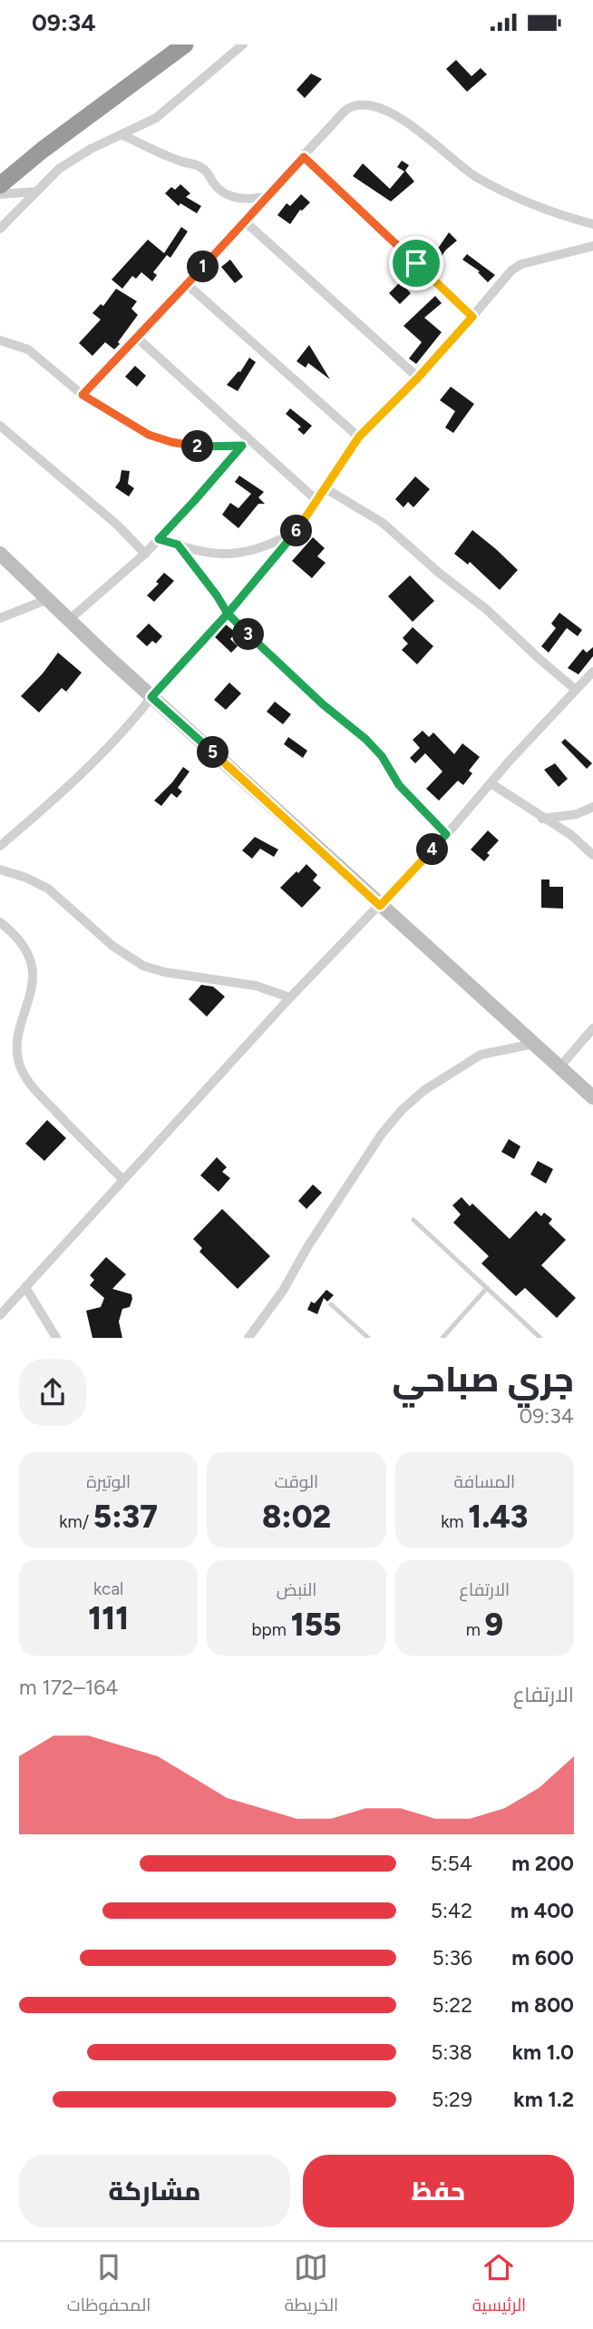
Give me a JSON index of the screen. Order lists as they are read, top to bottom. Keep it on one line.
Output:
{"page":{"status":"09:34","pins":["1","2","6","3","5","4"],"heading":["جري صباحي","09:34"],"stats":[["المسافة","1.43 km"],["الوقت","8:02"],["الوتيرة","5:37 /km"],["الارتفاع","9 m"],["النبض","155 bpm"],["kcal","111"]],"chart":["الارتفاع","164–172 m"],"list":[{"name":"200 m","note":"5:54"},{"name":"400 m","note":"5:42"},{"name":"600 m","note":"5:36"},{"name":"800 m","note":"5:22"},{"name":"1.0 km","note":"5:38"},{"name":"1.2 km","note":"5:29"}],"buttons":["حفظ","مشاركة"],"tabs":["الرئيسية","الخريطة","المحفوظات"]}}
